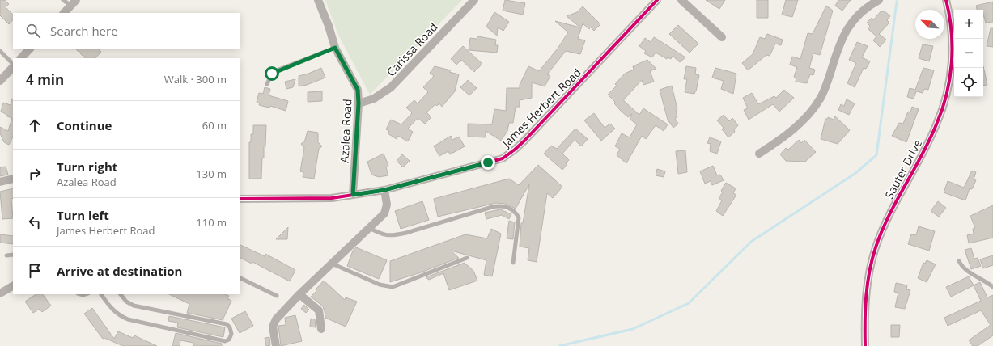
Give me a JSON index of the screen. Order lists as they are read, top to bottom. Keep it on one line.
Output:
{"streets":{"street":["Carissa Road","James Herbert Road","Azalea Road","Sauter Drive"]},"crossings":[["Carissa Road","Azalea Road"],["James Herbert Road","Azalea Road"]],"north":"top left","page":{"map_buttons":["+","−"],"search":"Search here","heading":["4 min","Walk · 300 m"],"list":[["Continue","60 m"],["Turn right","Azalea Road","130 m"],["Turn left","James Herbert Road","110 m"],"Arrive at destination"]}}
